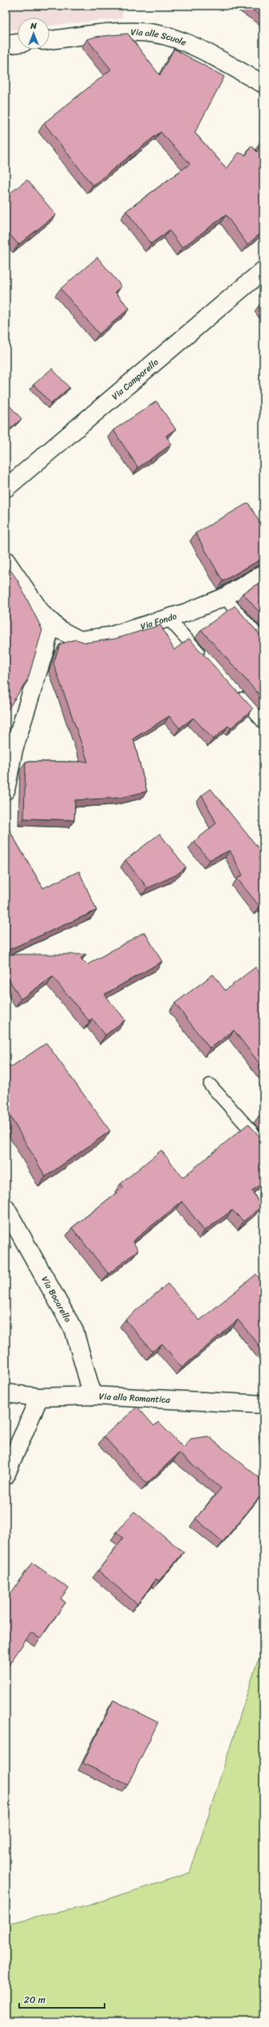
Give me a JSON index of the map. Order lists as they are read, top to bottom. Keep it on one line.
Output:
{"streets":{"street":["Via alle Scuole","Via Camporello","Via Fondo","Via Bocarello","Via alla Romantica"]},"crossings":[["Via Bocarello","Via alla Romantica"]],"scale_bar":"20 m","north":"top"}
